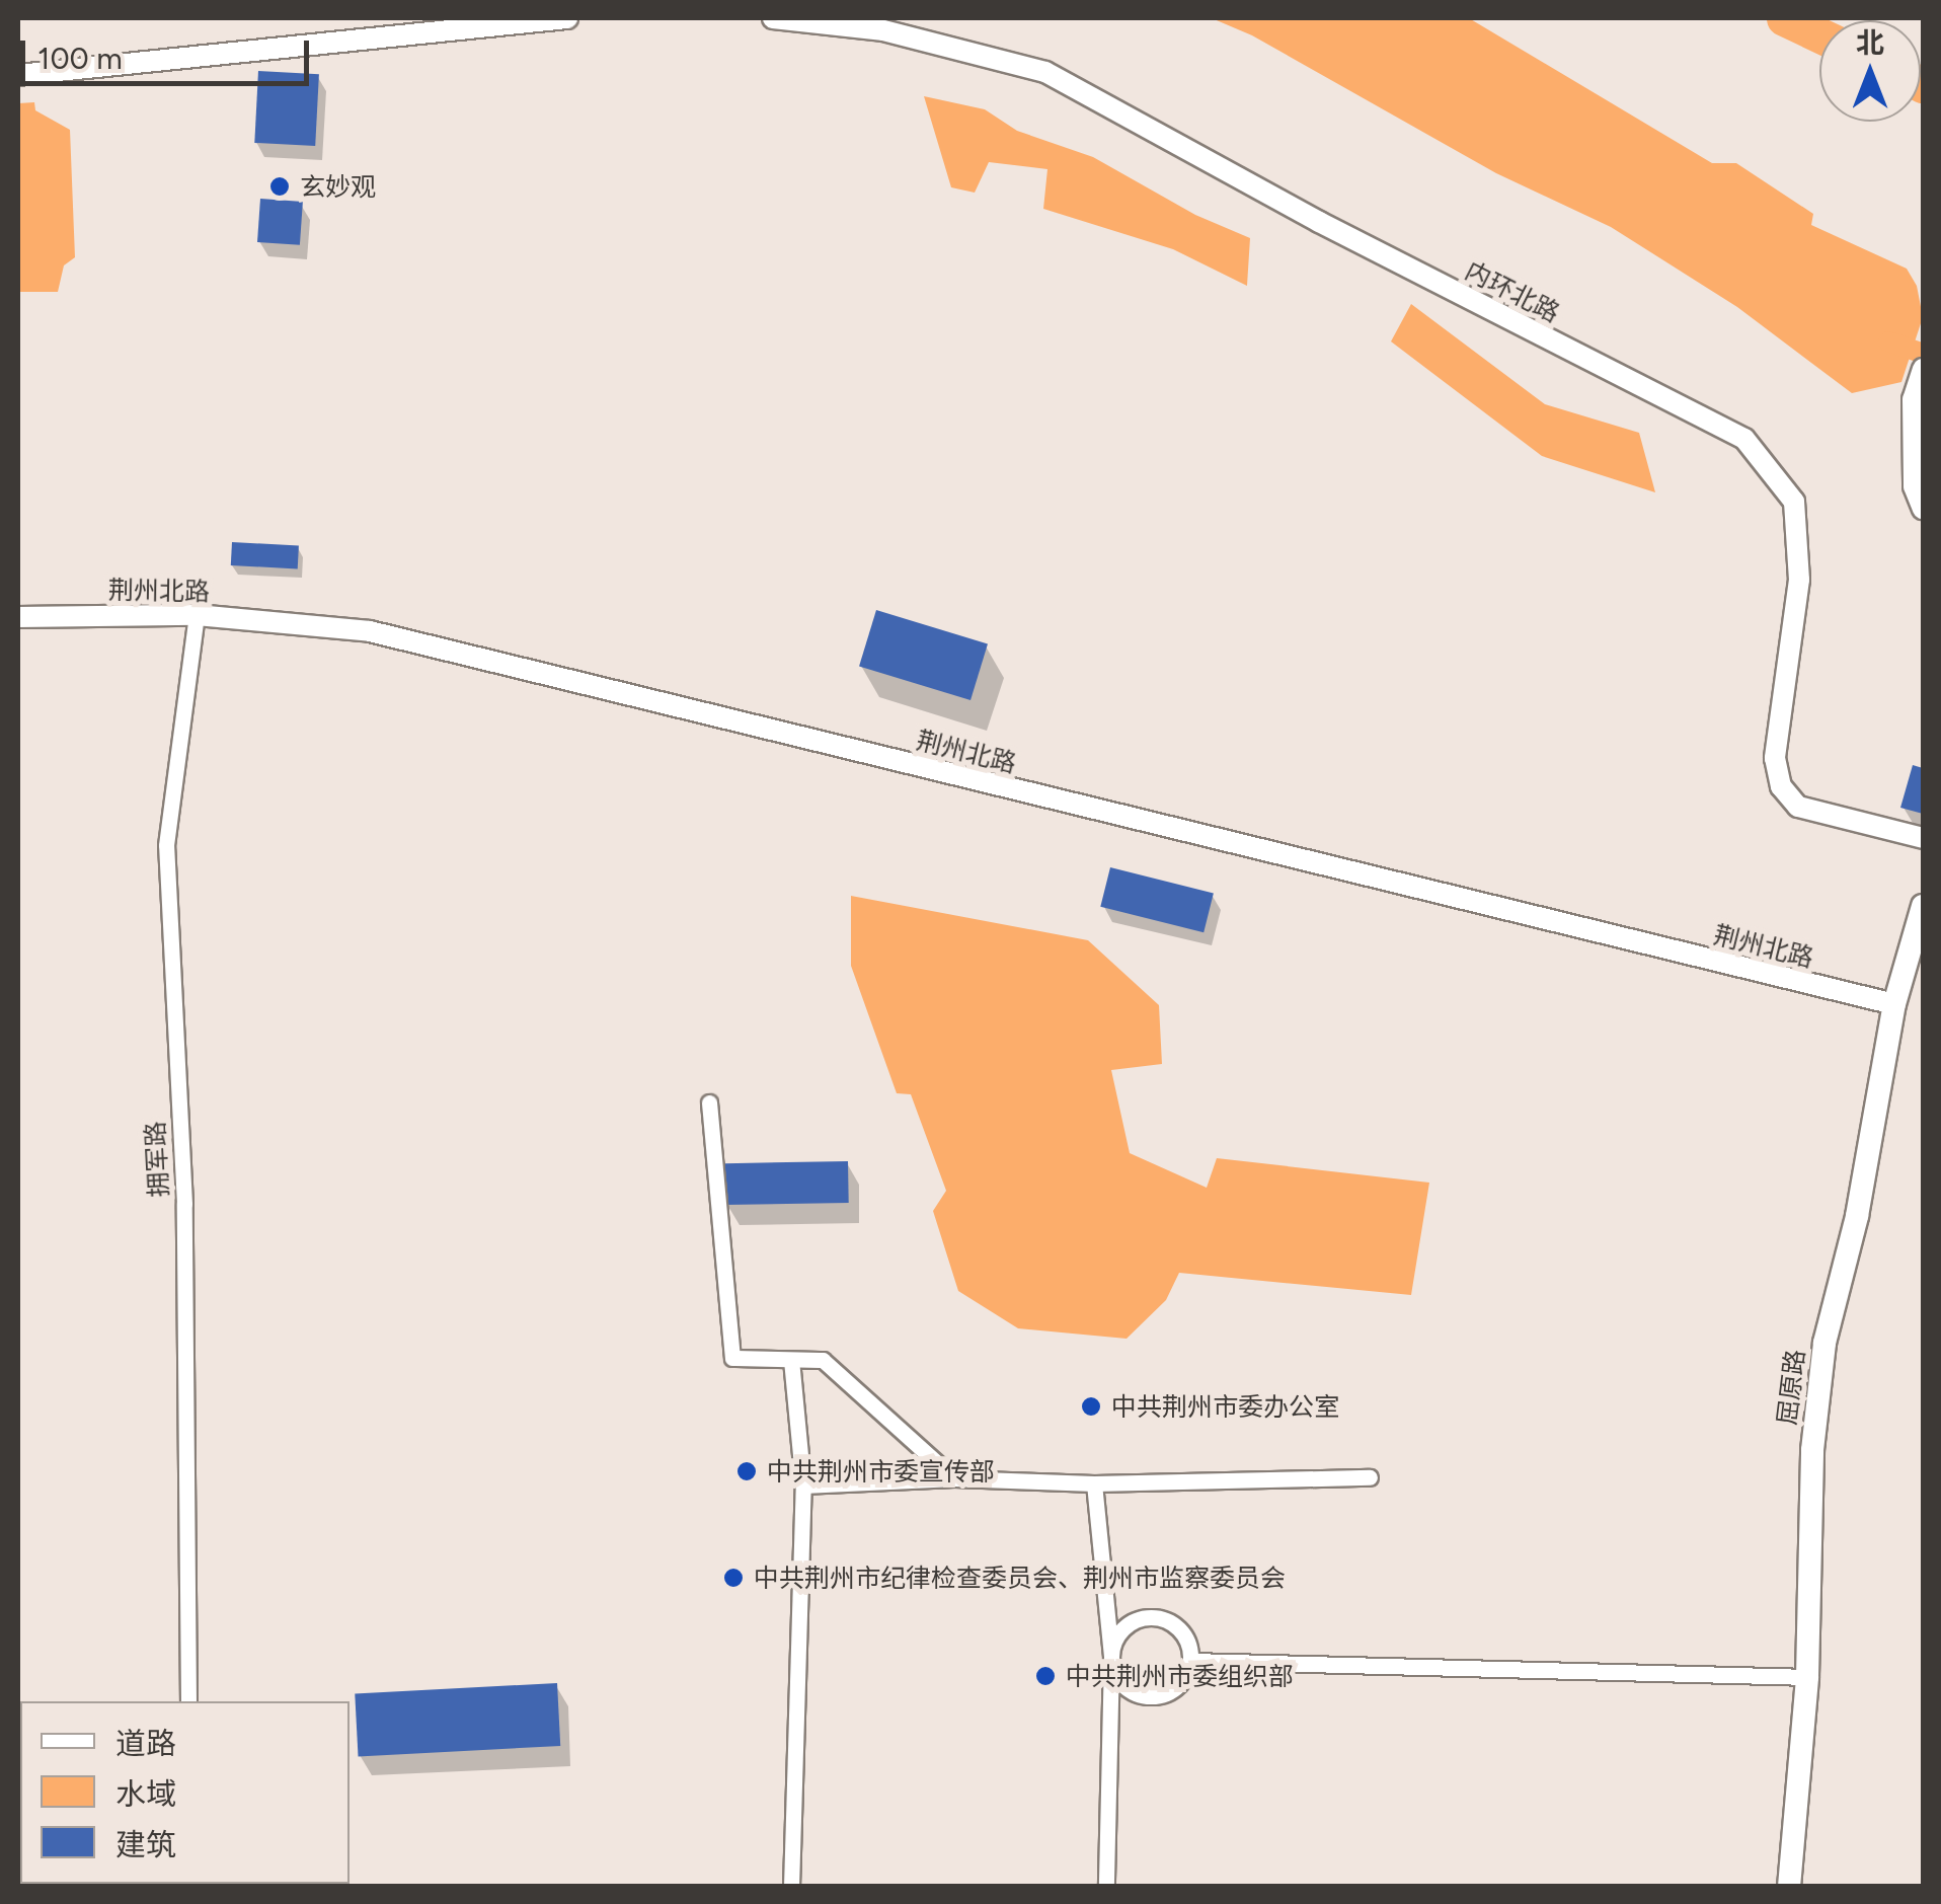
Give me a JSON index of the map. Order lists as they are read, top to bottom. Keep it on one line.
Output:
{"streets":{"main road":["屈原路"],"street":["内环北路","荆州北路","拥军路"]},"crossings":[["荆州北路","拥军路"],["荆州北路","屈原路"]],"places":["玄妙观","中共荆州市委办公室","中共荆州市委宣传部","中共荆州市纪律检查委员会、荆州市监察委员会","中共荆州市委组织部"],"legend":["道路","水域","建筑"],"scale_bar":"100 m","north":"top"}
